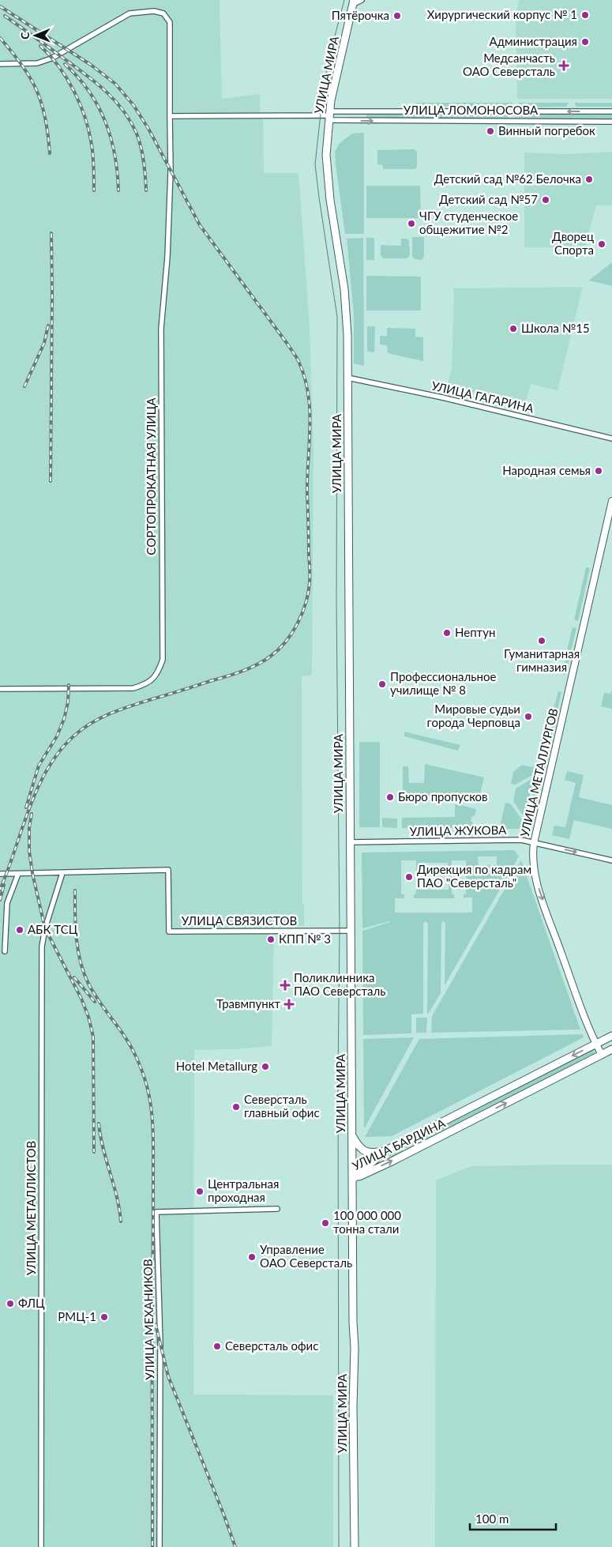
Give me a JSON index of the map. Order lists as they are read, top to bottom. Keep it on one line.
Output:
{"streets":{"main road":["УЛИЦА МИРА","УЛИЦА БАРДИНА"],"street":["УЛИЦА ЛОМОНОСОВА","УЛИЦА ГАГАРИНА","СОРТОПРОКАТНАЯ УЛИЦА","УЛИЦА МЕТАЛЛУРГОВ","УЛИЦА ЖУКОВА","УЛИЦА СВЯЗИСТОВ","УЛИЦА МЕТАЛЛИСТОВ","УЛИЦА МЕХАНИКОВ"]},"crossings":[["УЛИЦА МИРА","УЛИЦА ЛОМОНОСОВА"],["УЛИЦА МИРА","УЛИЦА ГАГАРИНА"],["УЛИЦА МИРА","УЛИЦА ЖУКОВА"],["УЛИЦА МИРА","УЛИЦА СВЯЗИСТОВ"],["УЛИЦА МИРА","УЛИЦА БАРДИНА"],["УЛИЦА МЕТАЛЛУРГОВ","УЛИЦА ЖУКОВА"],["УЛИЦА МЕТАЛЛУРГОВ","УЛИЦА БАРДИНА"],["УЛИЦА СВЯЗИСТОВ","УЛИЦА МЕТАЛЛИСТОВ"]],"one_way":["УЛИЦА МЕТАЛЛУРГОВ"],"places":{"other":["Хирургический корпус № 1","Пятёрочка","Администрация","Винный погребок","Детский сад №62 Белочка","Детский сад №57","ЧГУ студенческое общежитие №2","Дворец Спорта","Школа №15","Народная семья","Нептун","Гуманитарная гимназия","Профессиональное училище № 8","Мировые судьи города Черповца","Бюро пропусков","Дирекция по кадрам ПАО \"Северсталь\"","АБК ТСЦ","КПП № 3","Hotel Metallurg","Северсталь главный офис","Центральная проходная","100 000 000 тонна стали","Управление OAO Северсталь","ФЛЦ","РМЦ-1","Северсталь офис"],"health":["Медсанчасть ОАО Северсталь","Поликлинника ПАО Северсталь","Травмпункт"]},"scale_bar":"100 m","north":"left"}
